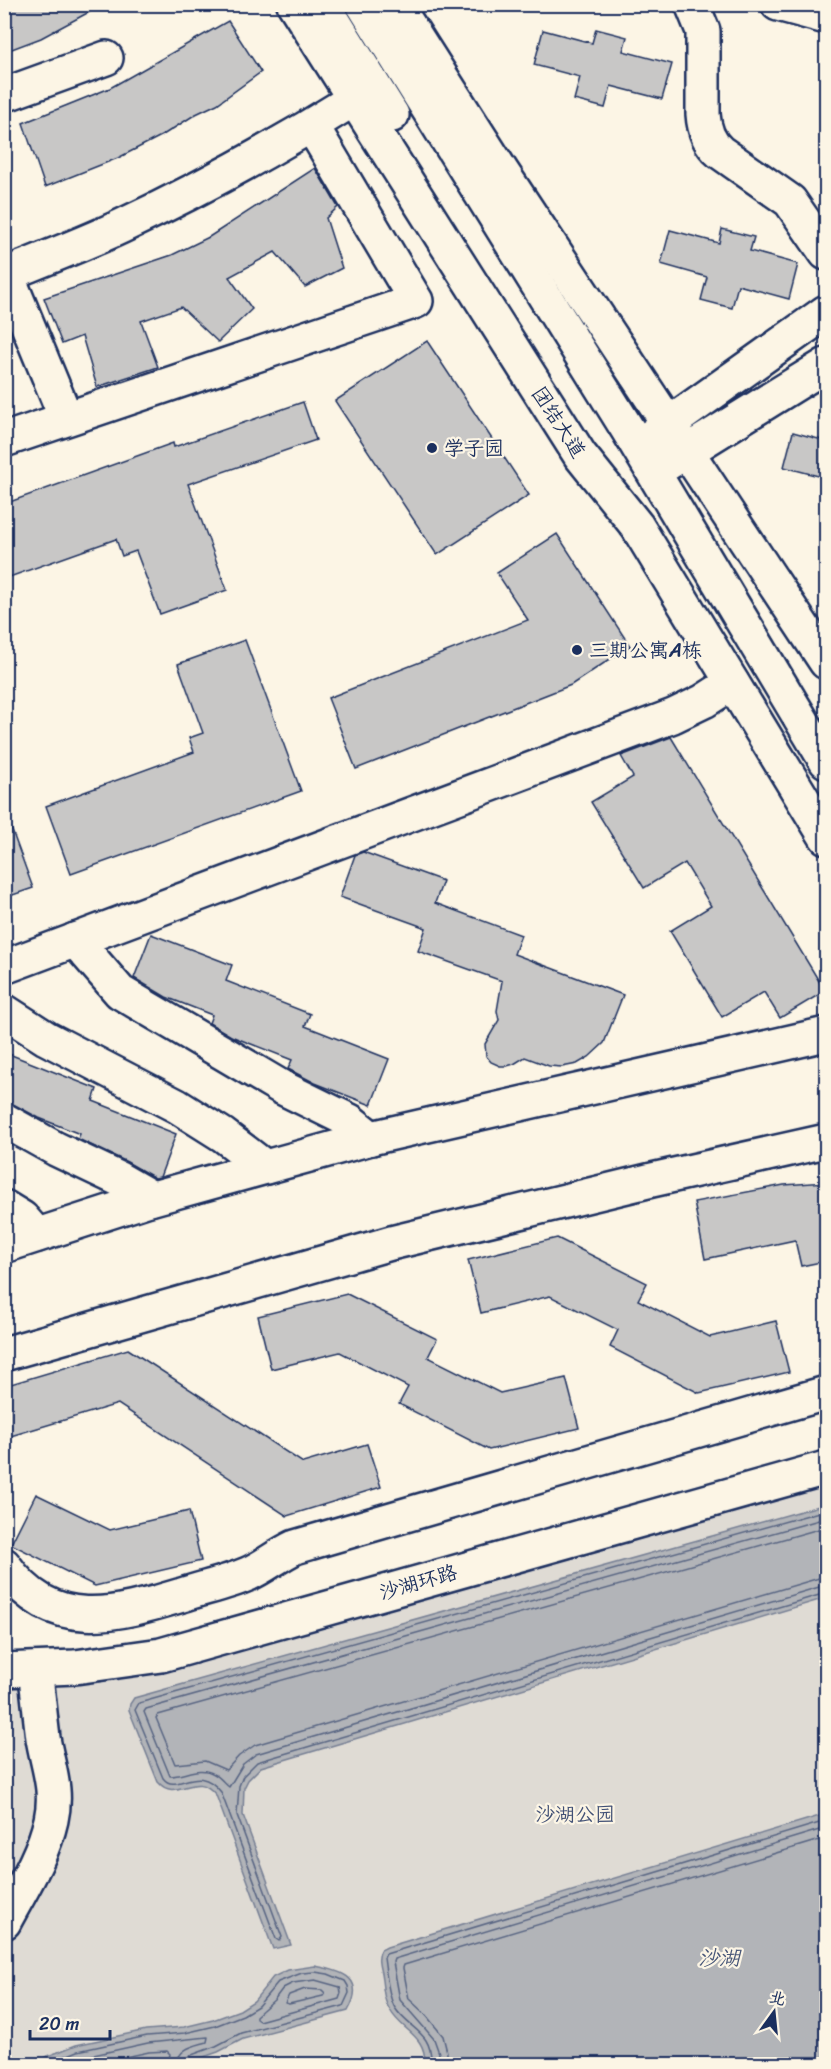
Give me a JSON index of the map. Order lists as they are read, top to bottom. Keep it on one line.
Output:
{"streets":{"main road":["团结大道","沙湖环路"]},"water":["沙湖"],"parks":["沙湖公园"],"places":["学子园","三期公寓A栋"],"scale_bar":"20 m","north":"top"}
